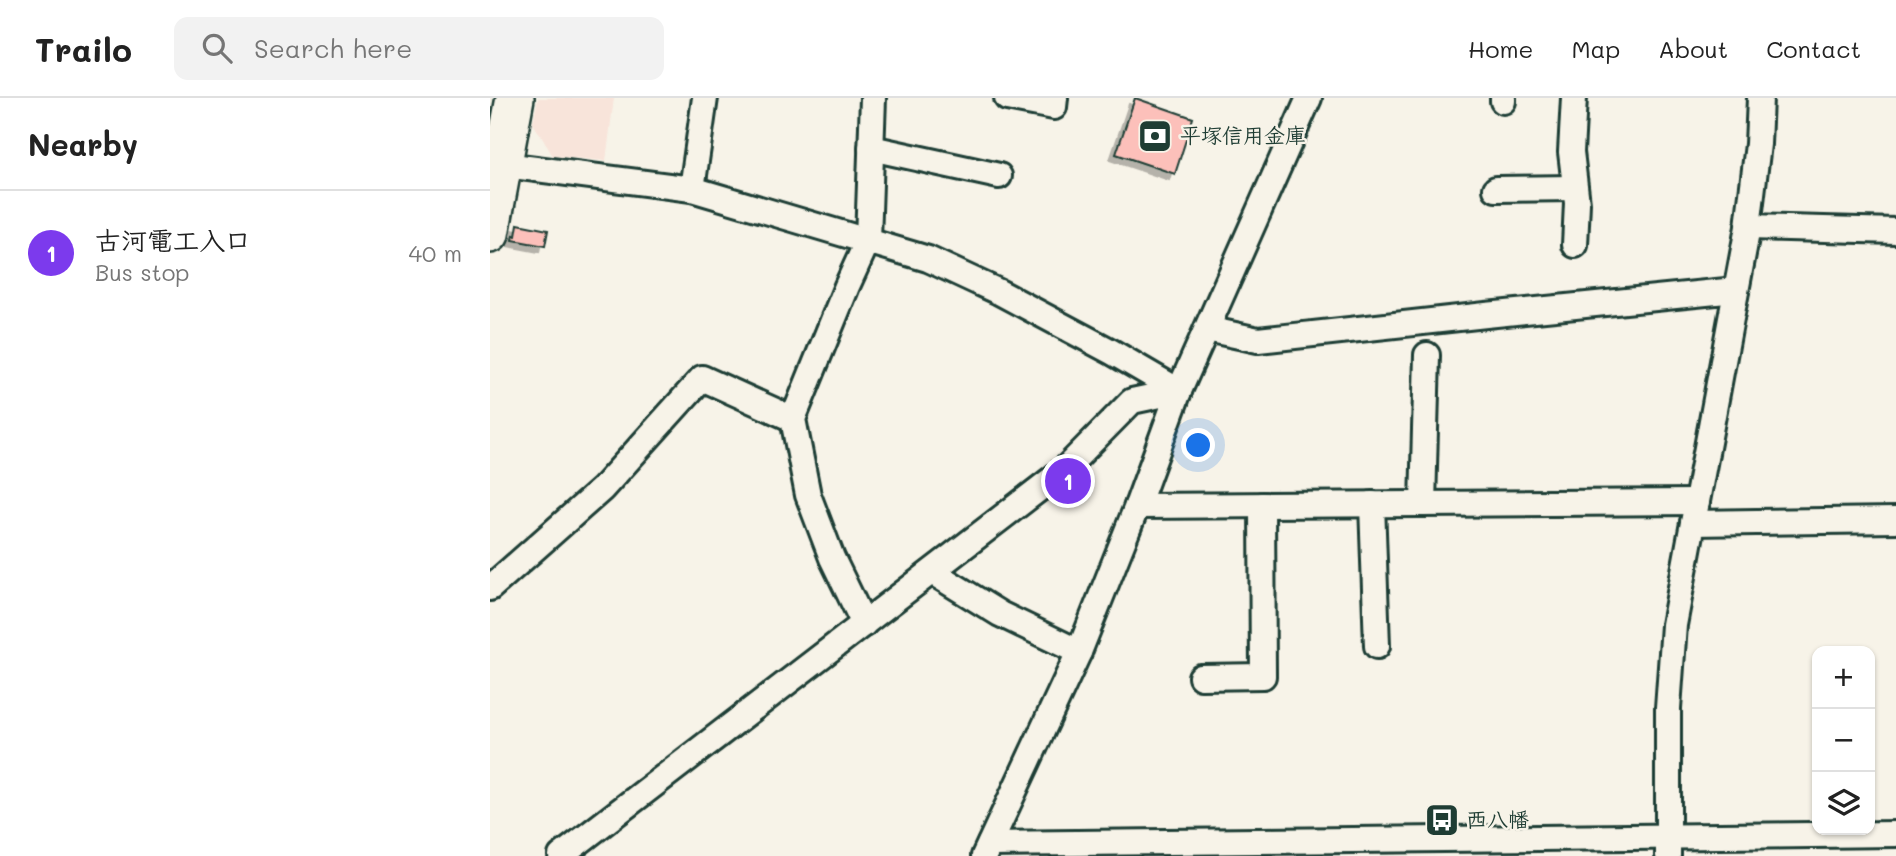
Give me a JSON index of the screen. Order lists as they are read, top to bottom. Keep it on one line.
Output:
{"places":{"bank":["平塚信用金庫"],"bus stop":["西八幡"]},"page":{"header":"Trailo","search":"Search here","nav":["Home","Map","About","Contact"],"heading":"Nearby","list":[{"mark":"1","name":"古河電工入口","note":"Bus stop","value":"40 m"}],"pins":"1","map_buttons":["+","−"]}}
